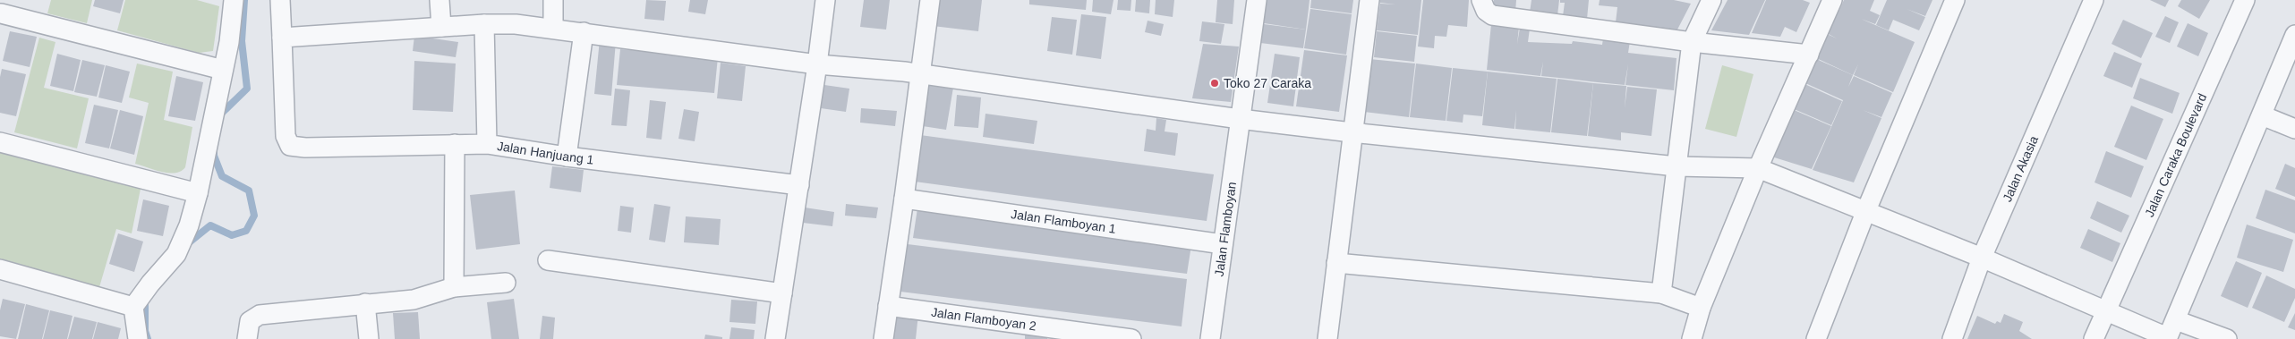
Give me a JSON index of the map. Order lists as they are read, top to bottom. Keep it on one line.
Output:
{"streets":{"street":["Jalan Hanjuang 1","Jalan Caraka Boulevard","Jalan Akasia","Jalan Flamboyan 1","Jalan Flamboyan","Jalan Flamboyan 2"]},"crossings":[["Jalan Flamboyan 1","Jalan Flamboyan"]],"places":["Toko 27 Caraka"]}
